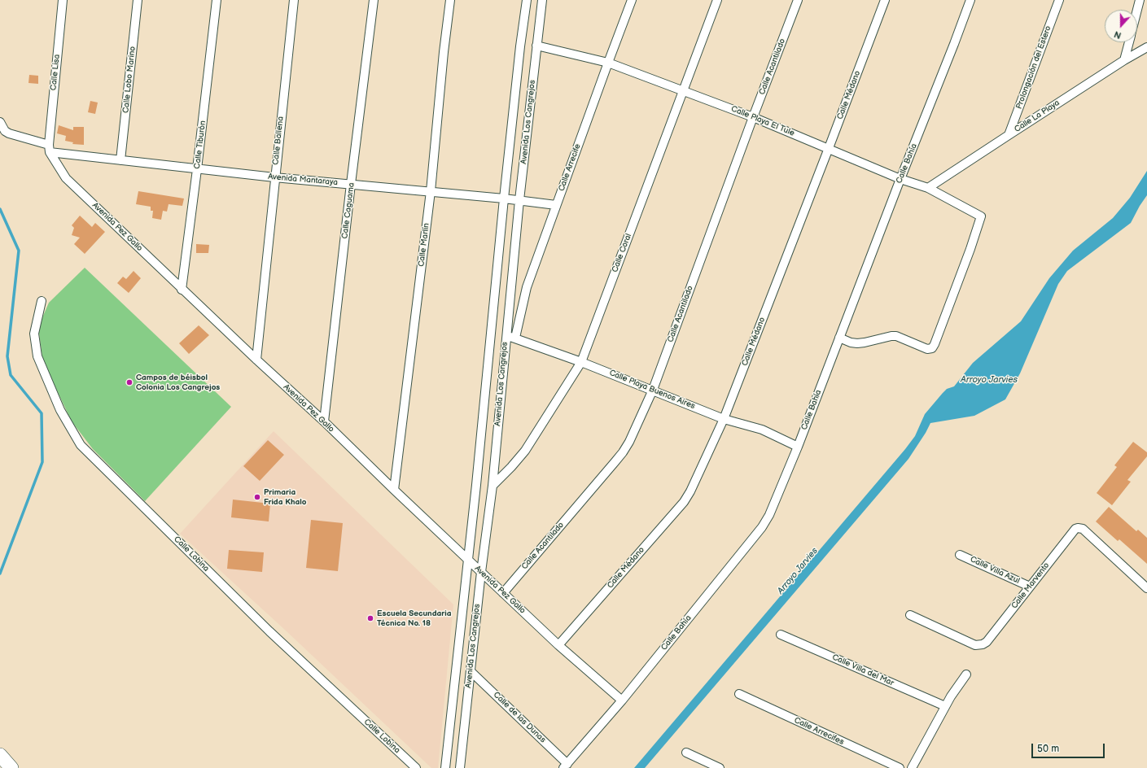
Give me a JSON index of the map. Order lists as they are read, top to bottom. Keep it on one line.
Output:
{"streets":{"street":["Calle Acantilado","Prolongación del Estero","Calle Lisa","Calle Lobo Marino","Calle Médano","Calle La Playa","Calle Playa El Tule","Avenida Los Cangrejos","Calle Ballena","Calle Tiburón","Calle Bahía","Calle Arrecife","Avenida Mantaraya","Calle Caguama","Avenida Pez Gallo","Calle Marlín","Calle Coral","Calle Playa Buenos Aires","Calle Lobina","Calle Villa Azul","Calle Marvento","Calle Villa del Mar","Calle de las Dunas","Calle Arrecifes"]},"crossings":[["Calle Acantilado","Calle Playa El Tule"],["Calle Acantilado","Avenida Pez Gallo"],["Calle Acantilado","Calle Playa Buenos Aires"],["Prolongación del Estero","Calle La Playa"],["Calle Lisa","Avenida Mantaraya"],["Calle Lisa","Avenida Pez Gallo"],["Calle Lobo Marino","Avenida Mantaraya"],["Calle Médano","Calle Playa El Tule"],["Calle Médano","Avenida Pez Gallo"],["Calle Médano","Calle Playa Buenos Aires"],["Calle La Playa","Calle Playa El Tule"],["Calle Playa El Tule","Avenida Los Cangrejos"],["Calle Playa El Tule","Calle Bahía"],["Calle Playa El Tule","Calle Arrecife"],["Calle Playa El Tule","Calle Coral"],["Avenida Los Cangrejos","Avenida Mantaraya"],["Avenida Los Cangrejos","Avenida Pez Gallo"],["Avenida Los Cangrejos","Calle Coral"],["Avenida Los Cangrejos","Calle Playa Buenos Aires"],["Avenida Los Cangrejos","Calle de las Dunas"],["Calle Ballena","Avenida Mantaraya"],["Calle Ballena","Avenida Pez Gallo"],["Calle Tiburón","Avenida Mantaraya"],["Calle Tiburón","Avenida Pez Gallo"],["Calle Bahía","Avenida Pez Gallo"],["Calle Bahía","Calle Playa Buenos Aires"],["Calle Bahía","Calle de las Dunas"],["Calle Arrecife","Avenida Mantaraya"],["Calle Arrecife","Calle Playa Buenos Aires"],["Avenida Mantaraya","Calle Caguama"],["Avenida Mantaraya","Avenida Pez Gallo"],["Avenida Mantaraya","Calle Marlín"],["Calle Caguama","Avenida Pez Gallo"],["Avenida Pez Gallo","Calle Marlín"],["Calle Coral","Calle Playa Buenos Aires"],["Calle Villa Azul","Calle Marvento"]],"water":["Arroyo Jarvies"],"places":["Campos de béisbol Colonia Los Cangrejos","Primaria Frida Khalo","Escuela Secundaria Técnica No. 18"],"scale_bar":"50 m","north":"bottom"}
